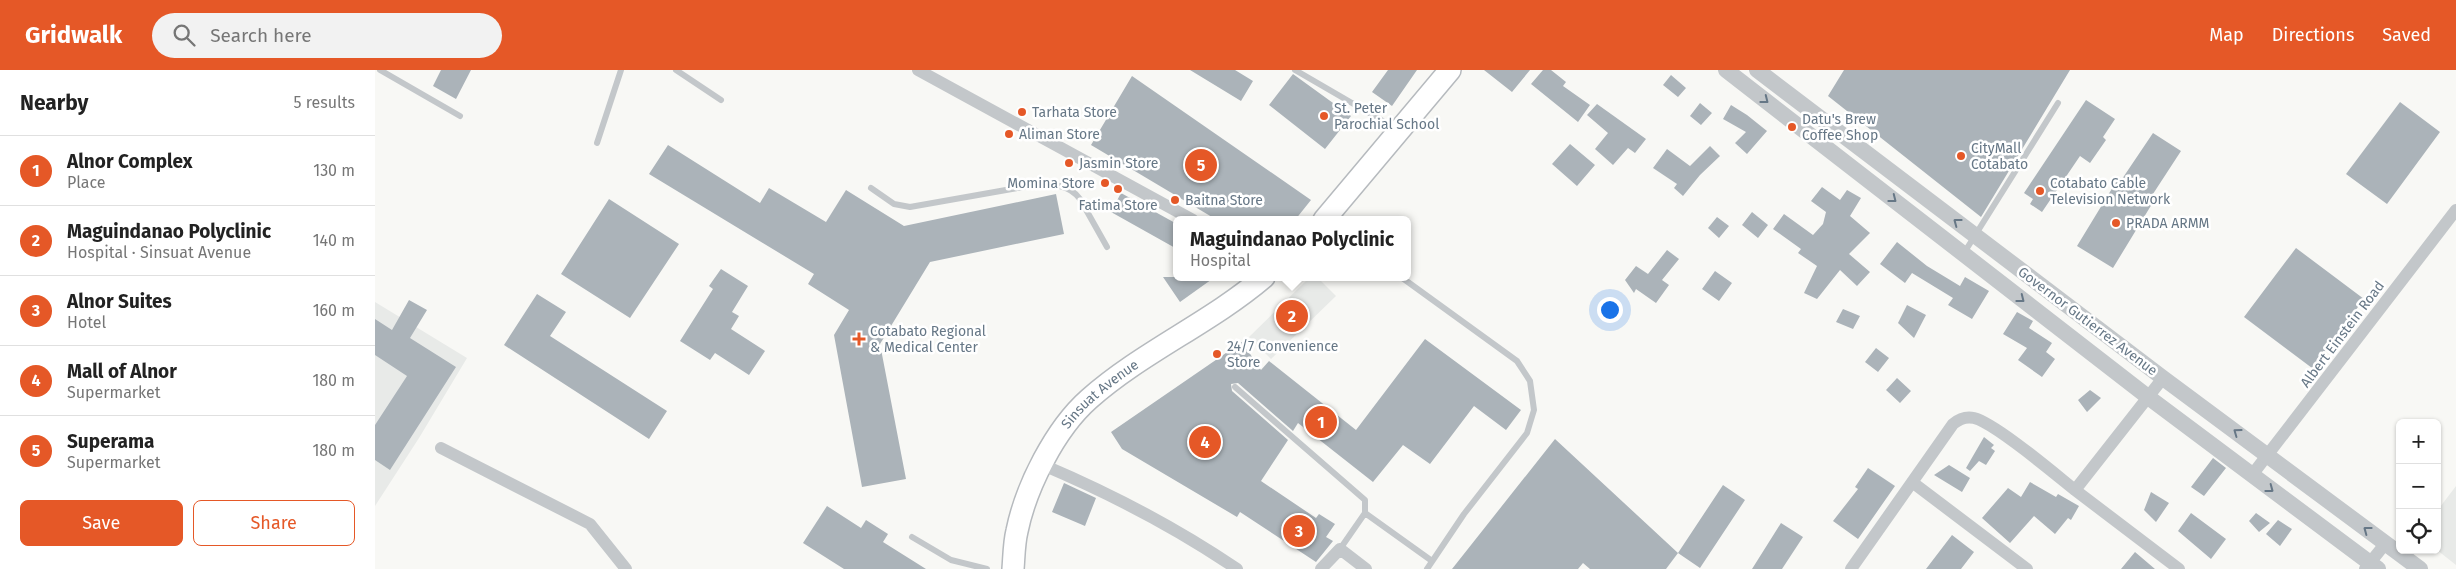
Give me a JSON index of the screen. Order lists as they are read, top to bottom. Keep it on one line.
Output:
{"streets":{"main road":["Sinsuat Avenue"],"street":["Governor Gutierrez Avenue","Albert Einstein Road"]},"crossings":[["Governor Gutierrez Avenue","Albert Einstein Road"]],"places":{"other":["Tarhata Store","St. Peter Parochial School","Datu's Brew Coffee Shop","Aliman Store","CityMall Cotabato","Jasmin Store","Momina Store","Fatima Store","Cotabato Cable Television Network","Baitna Store","PRADA ARMM","24/7 Convenience Store"],"health":["Cotabato Regional & Medical Center"]},"page":{"header":"Gridwalk","search":"Search here","nav":["Map","Directions","Saved"],"heading":["Nearby","5 results"],"list":[{"mark":"1","name":"Alnor Complex","note":"Place","value":"130 m"},{"mark":"2","name":"Maguindanao Polyclinic","note":"Hospital · Sinsuat Avenue","value":"140 m"},{"mark":"3","name":"Alnor Suites","note":"Hotel","value":"160 m"},{"mark":"4","name":"Mall of Alnor","note":"Supermarket","value":"180 m"},{"mark":"5","name":"Superama","note":"Supermarket","value":"180 m"}],"pins":["5","2","1","4","3"],"popup":["Maguindanao Polyclinic","Hospital"],"map_buttons":["+","−"],"buttons":["Save","Share"]}}
